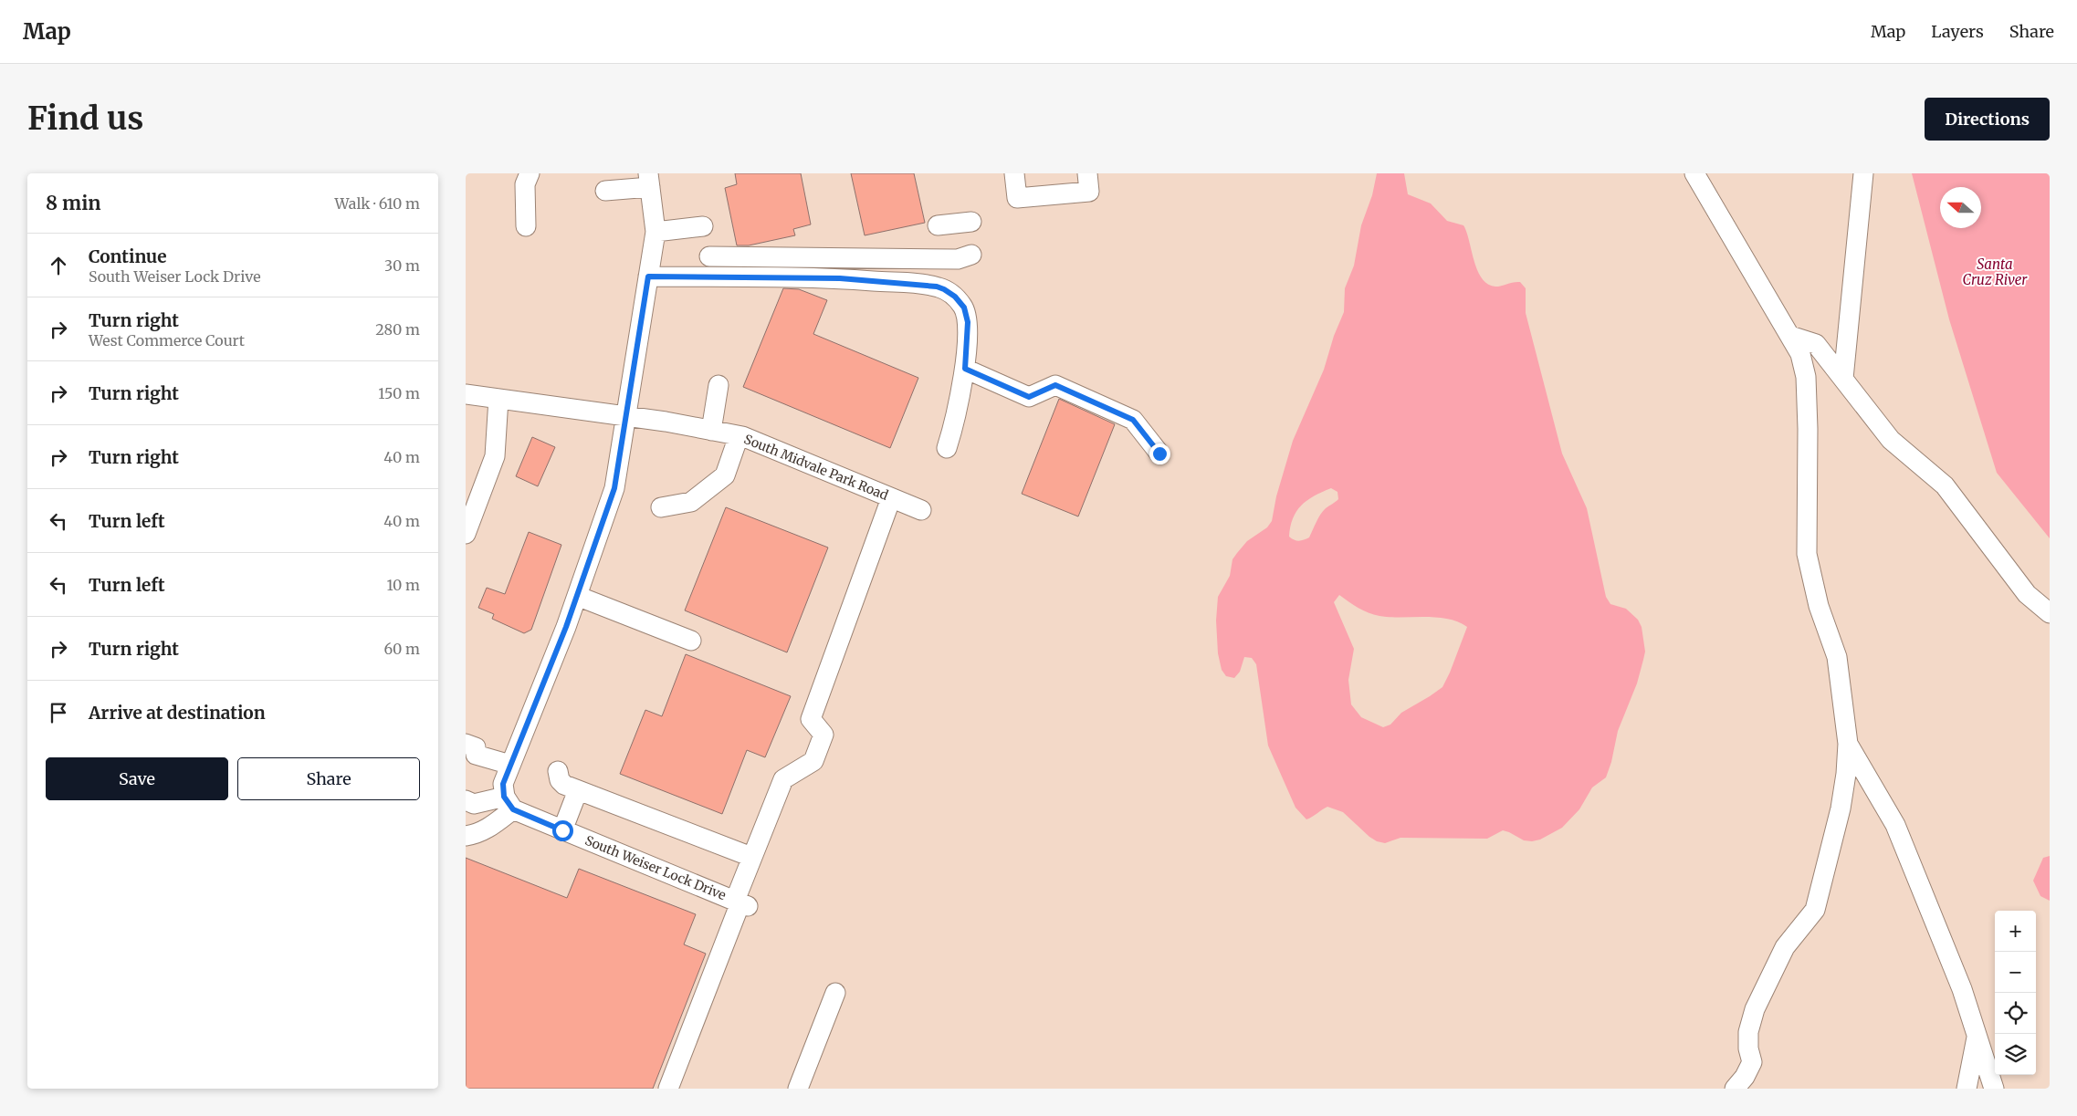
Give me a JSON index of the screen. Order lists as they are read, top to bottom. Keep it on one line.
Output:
{"streets":{"street":["South Midvale Park Road","South Weiser Lock Drive"]},"water":["Santa Cruz River"],"north":"left","page":{"header":"Map","nav":["Map","Layers","Share"],"buttons":["Directions",["Save","Share"]],"title":"Find us","heading":["8 min","Walk · 610 m"],"list":[["Continue","South Weiser Lock Drive","30 m"],["Turn right","West Commerce Court","280 m"],["Turn right","150 m"],["Turn right","40 m"],["Turn left","40 m"],["Turn left","10 m"],["Turn right","60 m"],"Arrive at destination"],"map_buttons":["+","−"]}}
